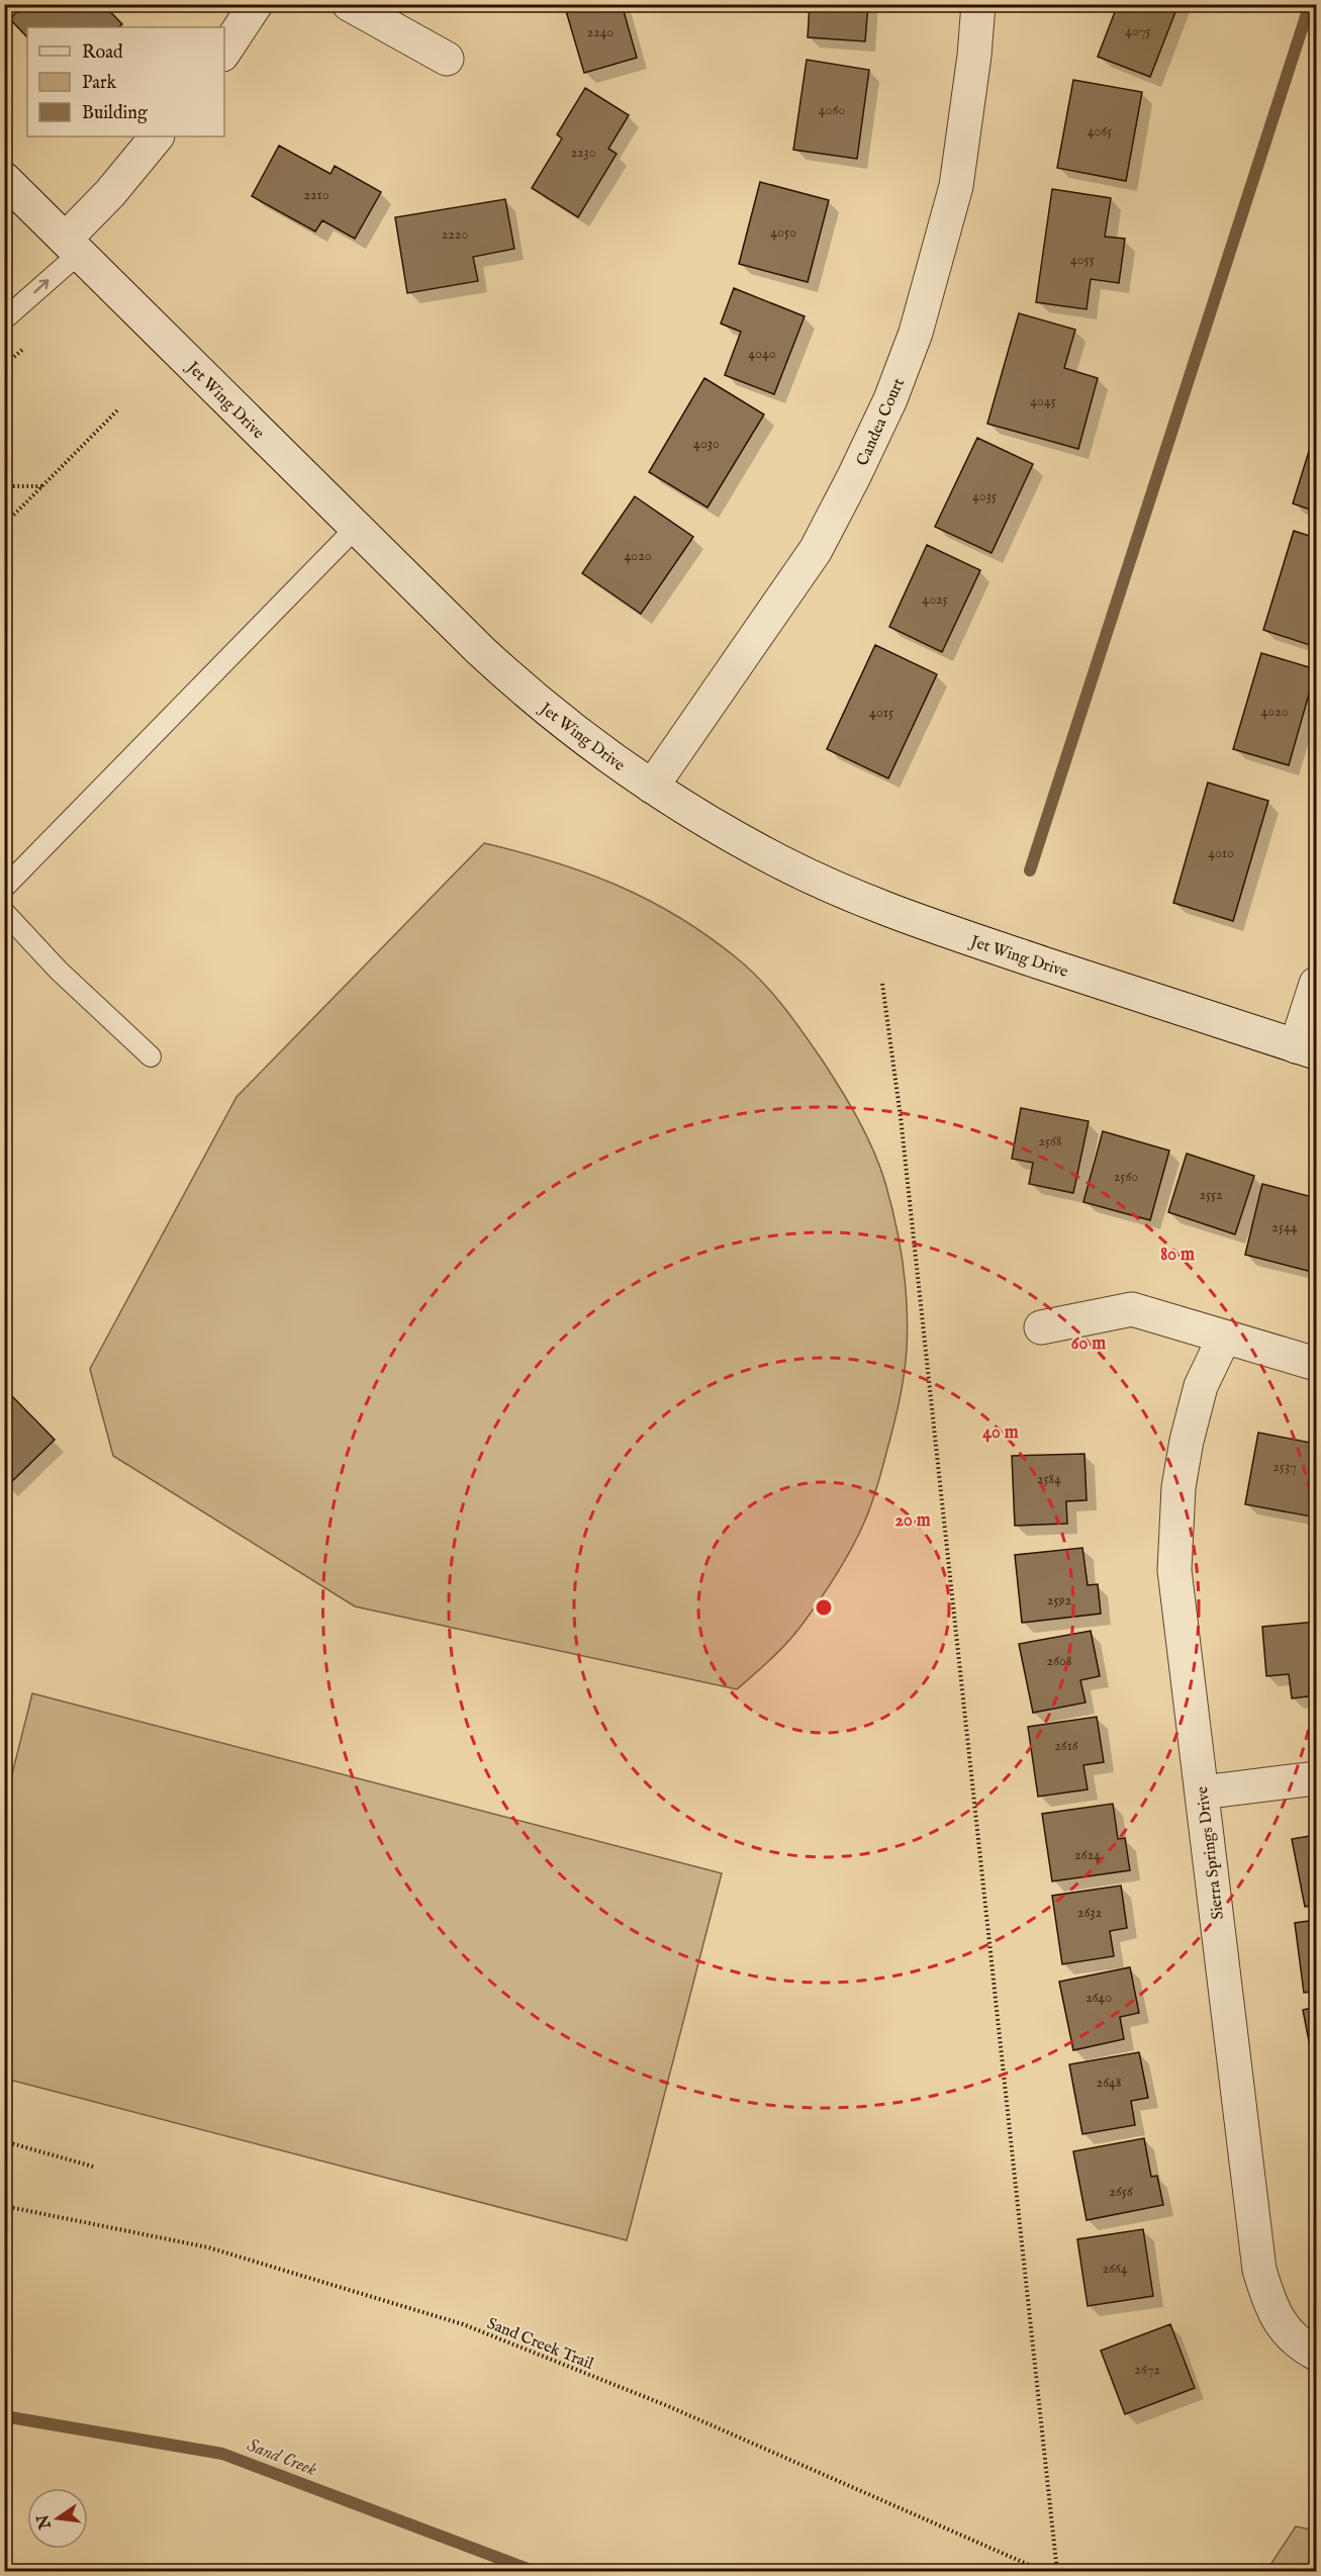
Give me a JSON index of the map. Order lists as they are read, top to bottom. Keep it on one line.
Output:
{"streets":{"street":["Jet Wing Drive","Candea Court","Sierra Springs Drive"],"path":["Sand Creek Trail"]},"crossings":[["Jet Wing Drive","Candea Court"]],"water":["Sand Creek"],"house_numbers":["4075","2240","4060","4065","2230","2210","4050","2220","4055","4040","4045","4030","4035","4020","4025","4020","4015","4010","2568","2560","2552","2544","2537","2584","2592","2608","2616","2624","2632","2640","2648","2656","2664","2672"],"legend":["Road","Park","Building"],"north":"left","rings":["80 m","60 m","40 m","20 m"]}
